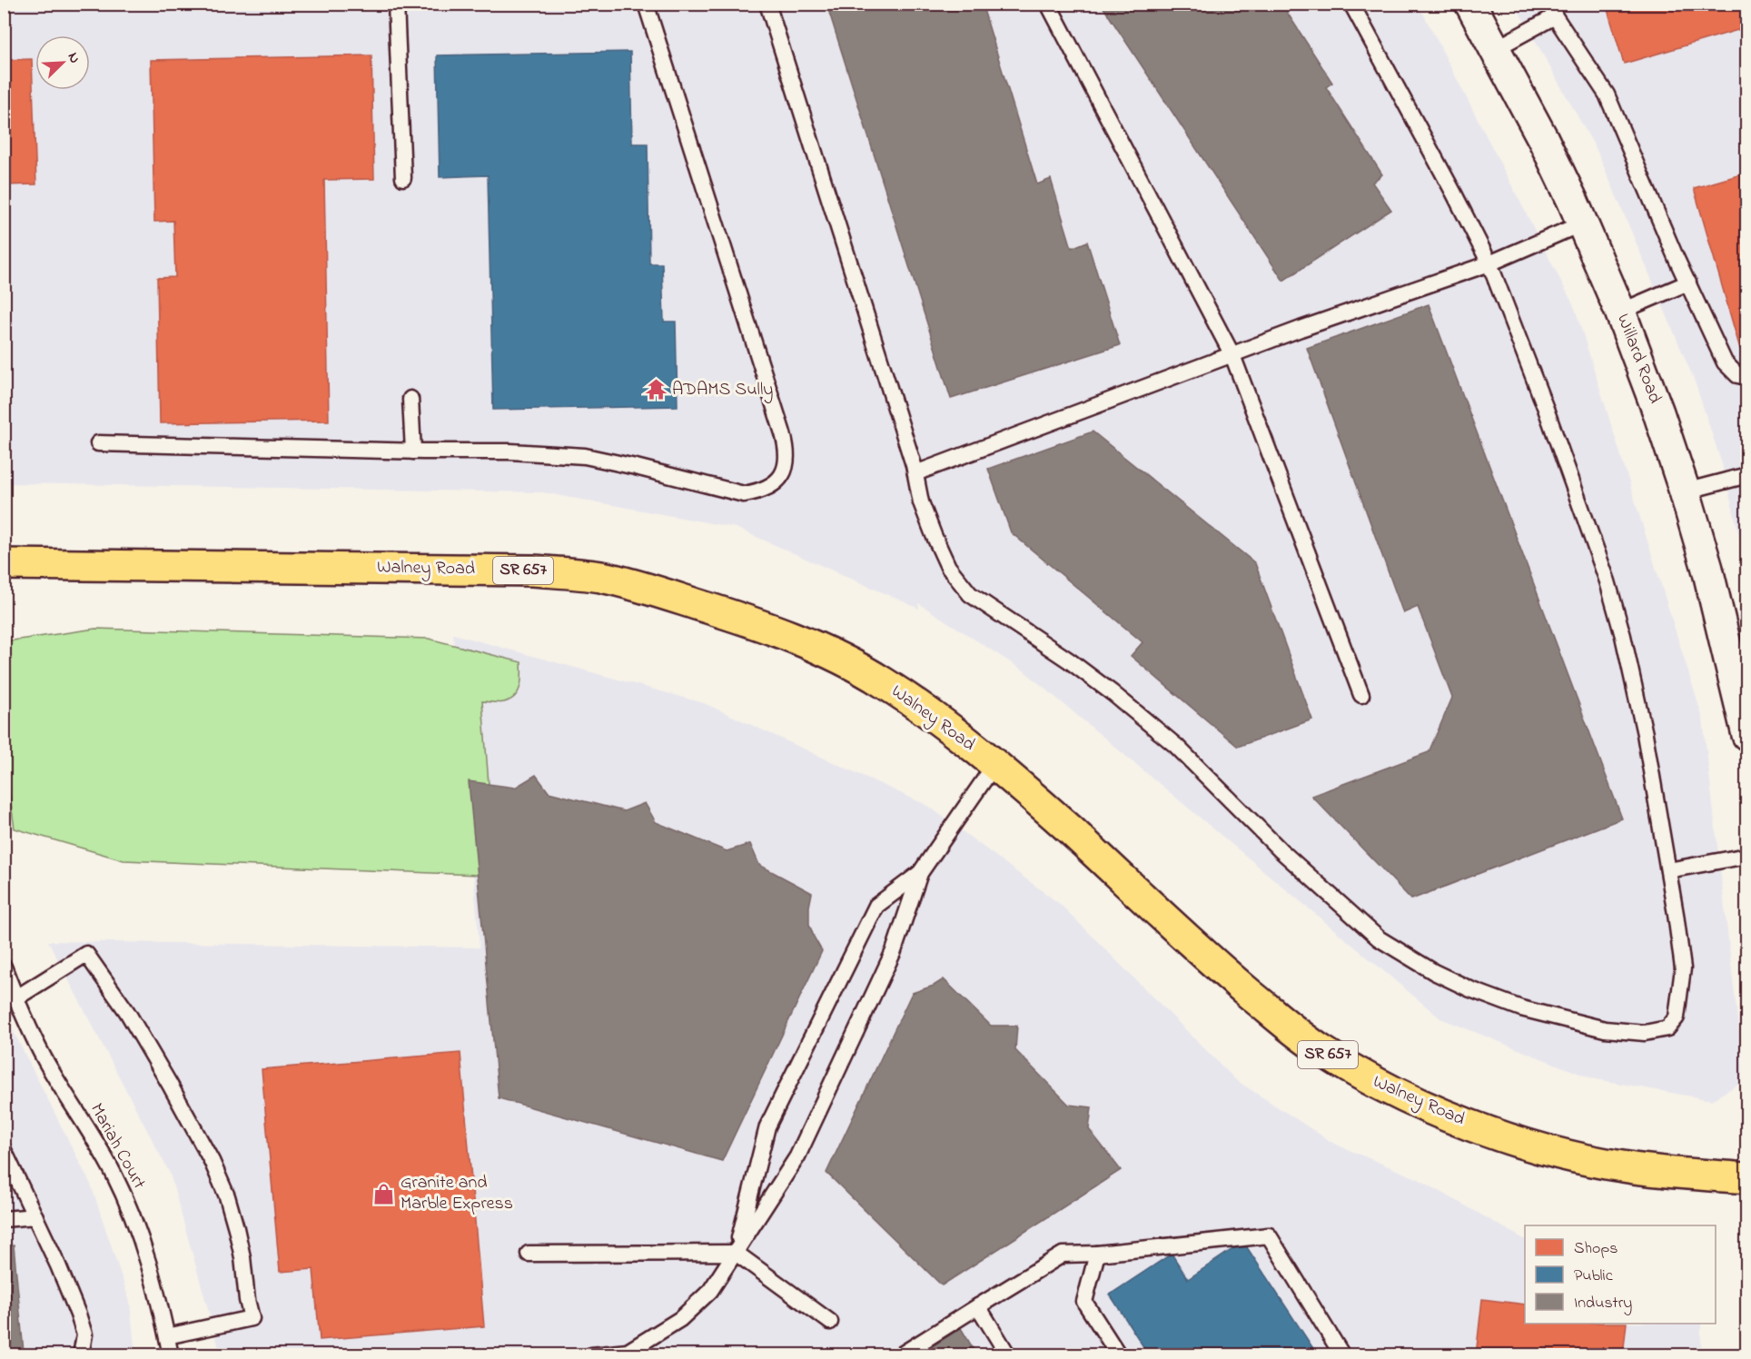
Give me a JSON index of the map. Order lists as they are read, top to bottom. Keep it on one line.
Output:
{"streets":{"main road":["Willard Road","Walney Road","SR 657"],"lane":["Mariah Court"]},"places":{"temple":["ADAMS Sully"],"shop":["Granite and Marble Express"]},"legend":["Shops","Public","Industry"],"north":"top right"}
